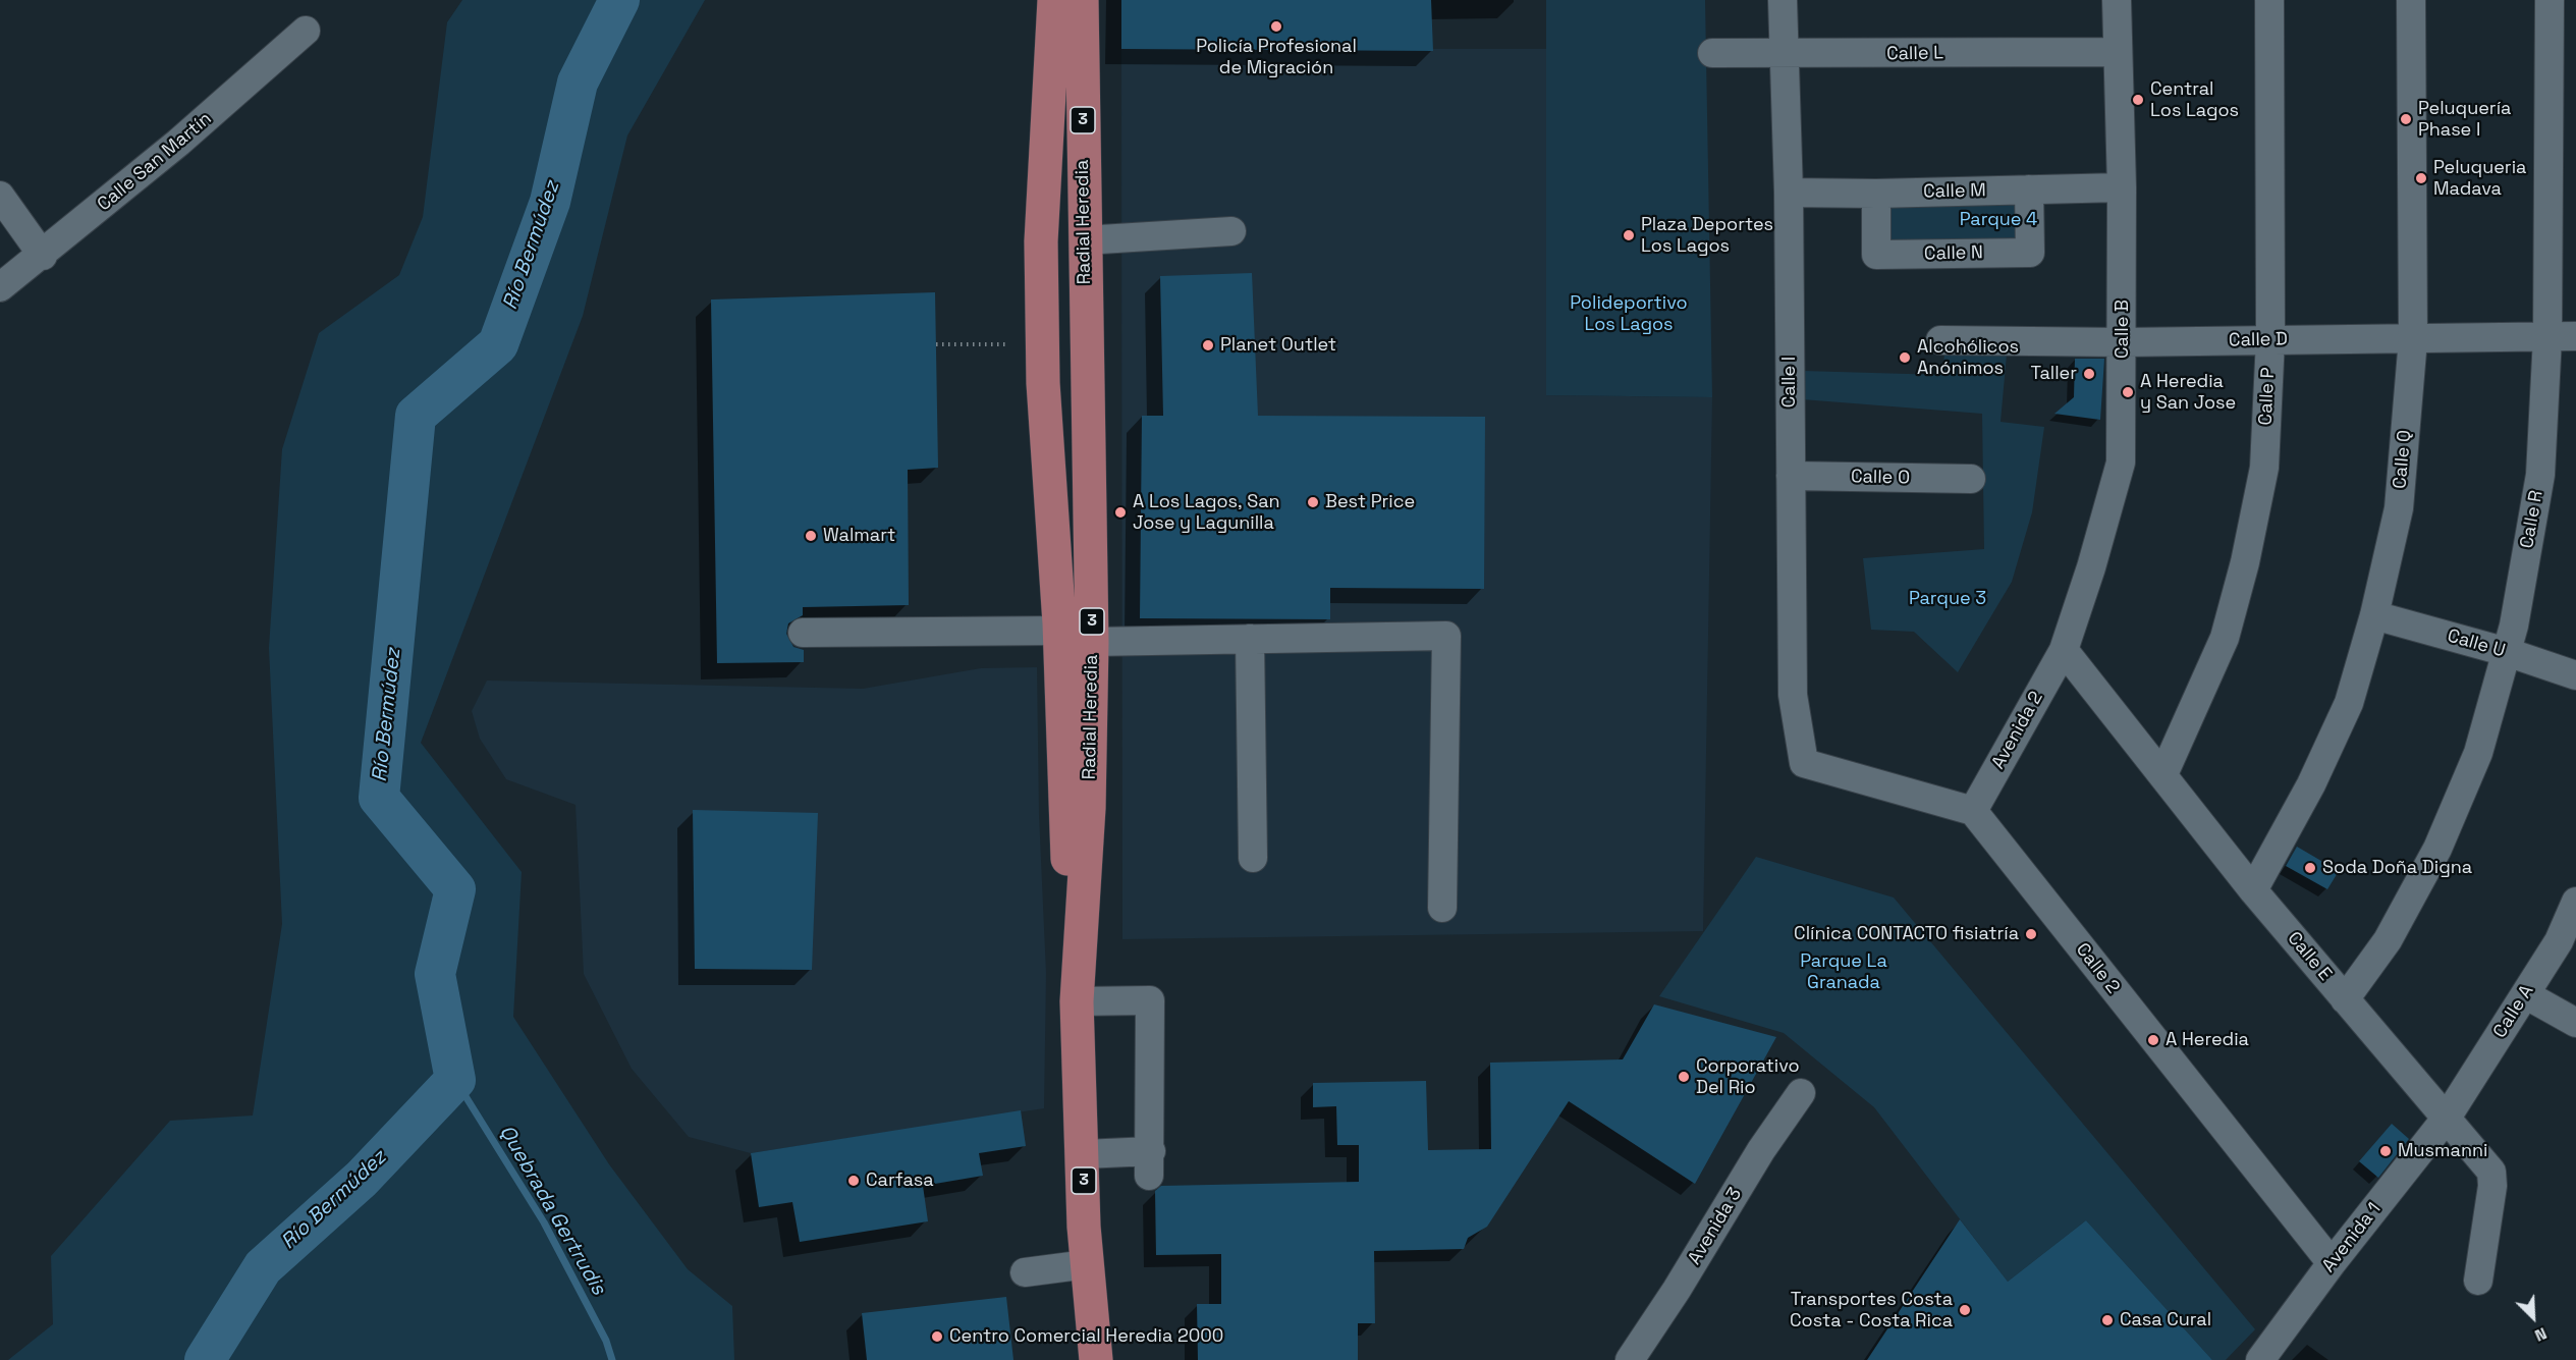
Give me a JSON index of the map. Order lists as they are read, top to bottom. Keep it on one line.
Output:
{"streets":{"main road":["3","Radial Heredia"],"street":["Calle L","Calle San Martín","Calle M","Calle N","Calle B","Calle D","Calle I","Calle P","Calle Q","Calle O","Calle R","Calle U","Avenida 2","Calle E","Calle 2","Calle A","Avenida 3","Avenida 1"]},"crossings":[["Calle L","Calle B"],["Calle L","Calle I"],["Calle M","Calle N"],["Calle M","Calle B"],["Calle M","Calle I"],["Calle B","Calle D"],["Calle B","Avenida 2"],["Calle B","Calle E"],["Calle D","Calle P"],["Calle D","Calle Q"],["Calle D","Calle R"],["Calle I","Calle O"],["Calle I","Avenida 2"],["Calle I","Calle 2"],["Calle P","Calle E"],["Calle Q","Calle U"],["Calle Q","Calle E"],["Calle R","Calle U"],["Calle R","Calle E"],["Avenida 2","Calle E"],["Avenida 2","Calle 2"],["Calle E","Calle A"],["Calle E","Avenida 1"],["Calle 2","Avenida 1"],["Calle A","Avenida 1"]],"water":["Río Bermúdez","Quebrada Gertrudis"],"parks":["Parque 4","Polideportivo Los Lagos","Parque 3","Parque La Granada"],"places":["Policía Profesional de Migración","Central Los Lagos","Peluquería Phase I","Peluqueria Madava","Plaza Deportes Los Lagos","Planet Outlet","Alcohólicos Anónimos","Taller","A Heredia y San Jose","Best Price","A Los Lagos, San Jose y Lagunilla","Walmart","Soda Doña Digna","Clínica CONTACTO fisiatría","A Heredia","Corporativo Del Rio","Musmanni","Carfasa","Transportes Costa Costa - Costa Rica","Casa Cural","Centro Comercial Heredia 2000"],"north":"bottom right"}
